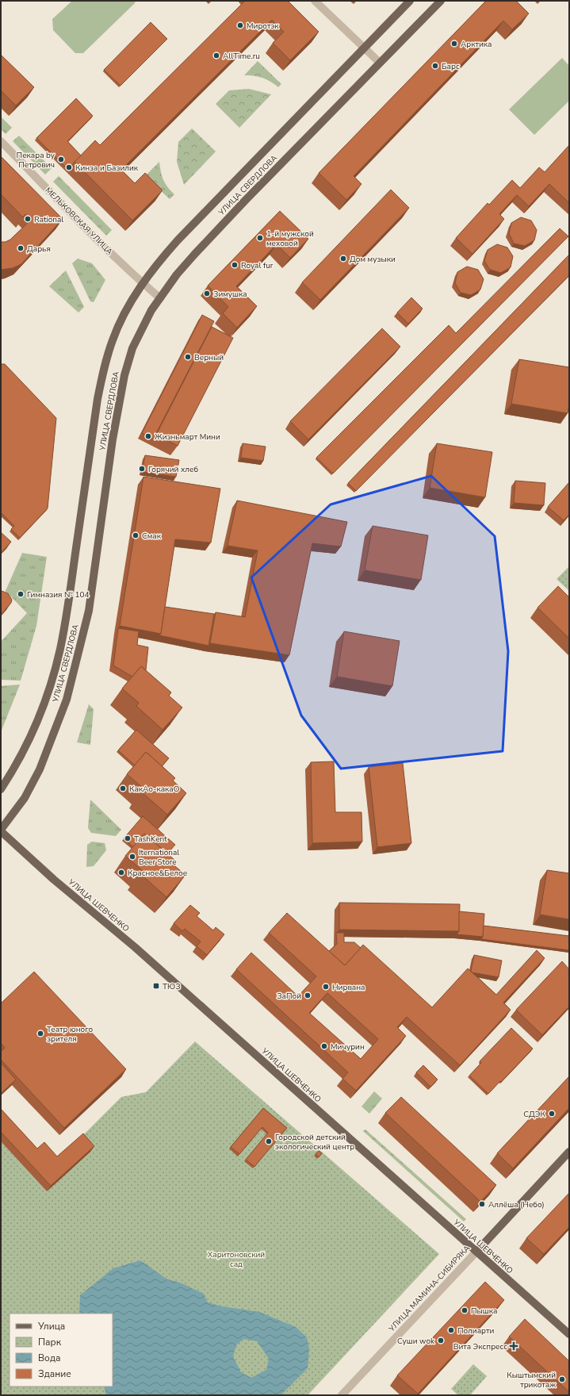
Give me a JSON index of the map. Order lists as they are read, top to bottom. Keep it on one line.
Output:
{"streets":{"main road":["УЛИЦА СВЕРДЛОВА","УЛИЦА ШЕВЧЕНКО","УЛИЦА МАМИНА-СИБИРЯКА"],"street":["МЕЛЬКОВСКАЯ УЛИЦА"]},"crossings":[["УЛИЦА СВЕРДЛОВА","МЕЛЬКОВСКАЯ УЛИЦА"],["УЛИЦА СВЕРДЛОВА","УЛИЦА ШЕВЧЕНКО"],["УЛИЦА ШЕВЧЕНКО","УЛИЦА МАМИНА-СИБИРЯКА"]],"parks":["Харитоновский сад"],"places":{"other":["Миротэк","Арктика","AllTime.ru","Барс","Пекара by Петрович","Кинза и Базилик","Rational","1-й мужской меховой","Дарья","Дом музыки","Royal fur","Зимушка","Верный","Жизньмарт Мини","Горячий хлеб","Смак","Гимназия № 104","КакАо-какаО","TashKent","Iternational Beer Store","Красное&Белое","Нирвана","ЗаПой","Театр юного зрителя","Мичурин","СДЭК","Городской детский экологический центр","Аллёша (Небо)","Пышка","Полиарти","Суши wok","Кыштымский трикотаж"],"transit":["ТЮЗ"],"health":["Вита Экспресс"]},"legend":["Улица","Парк","Вода","Здание"]}
